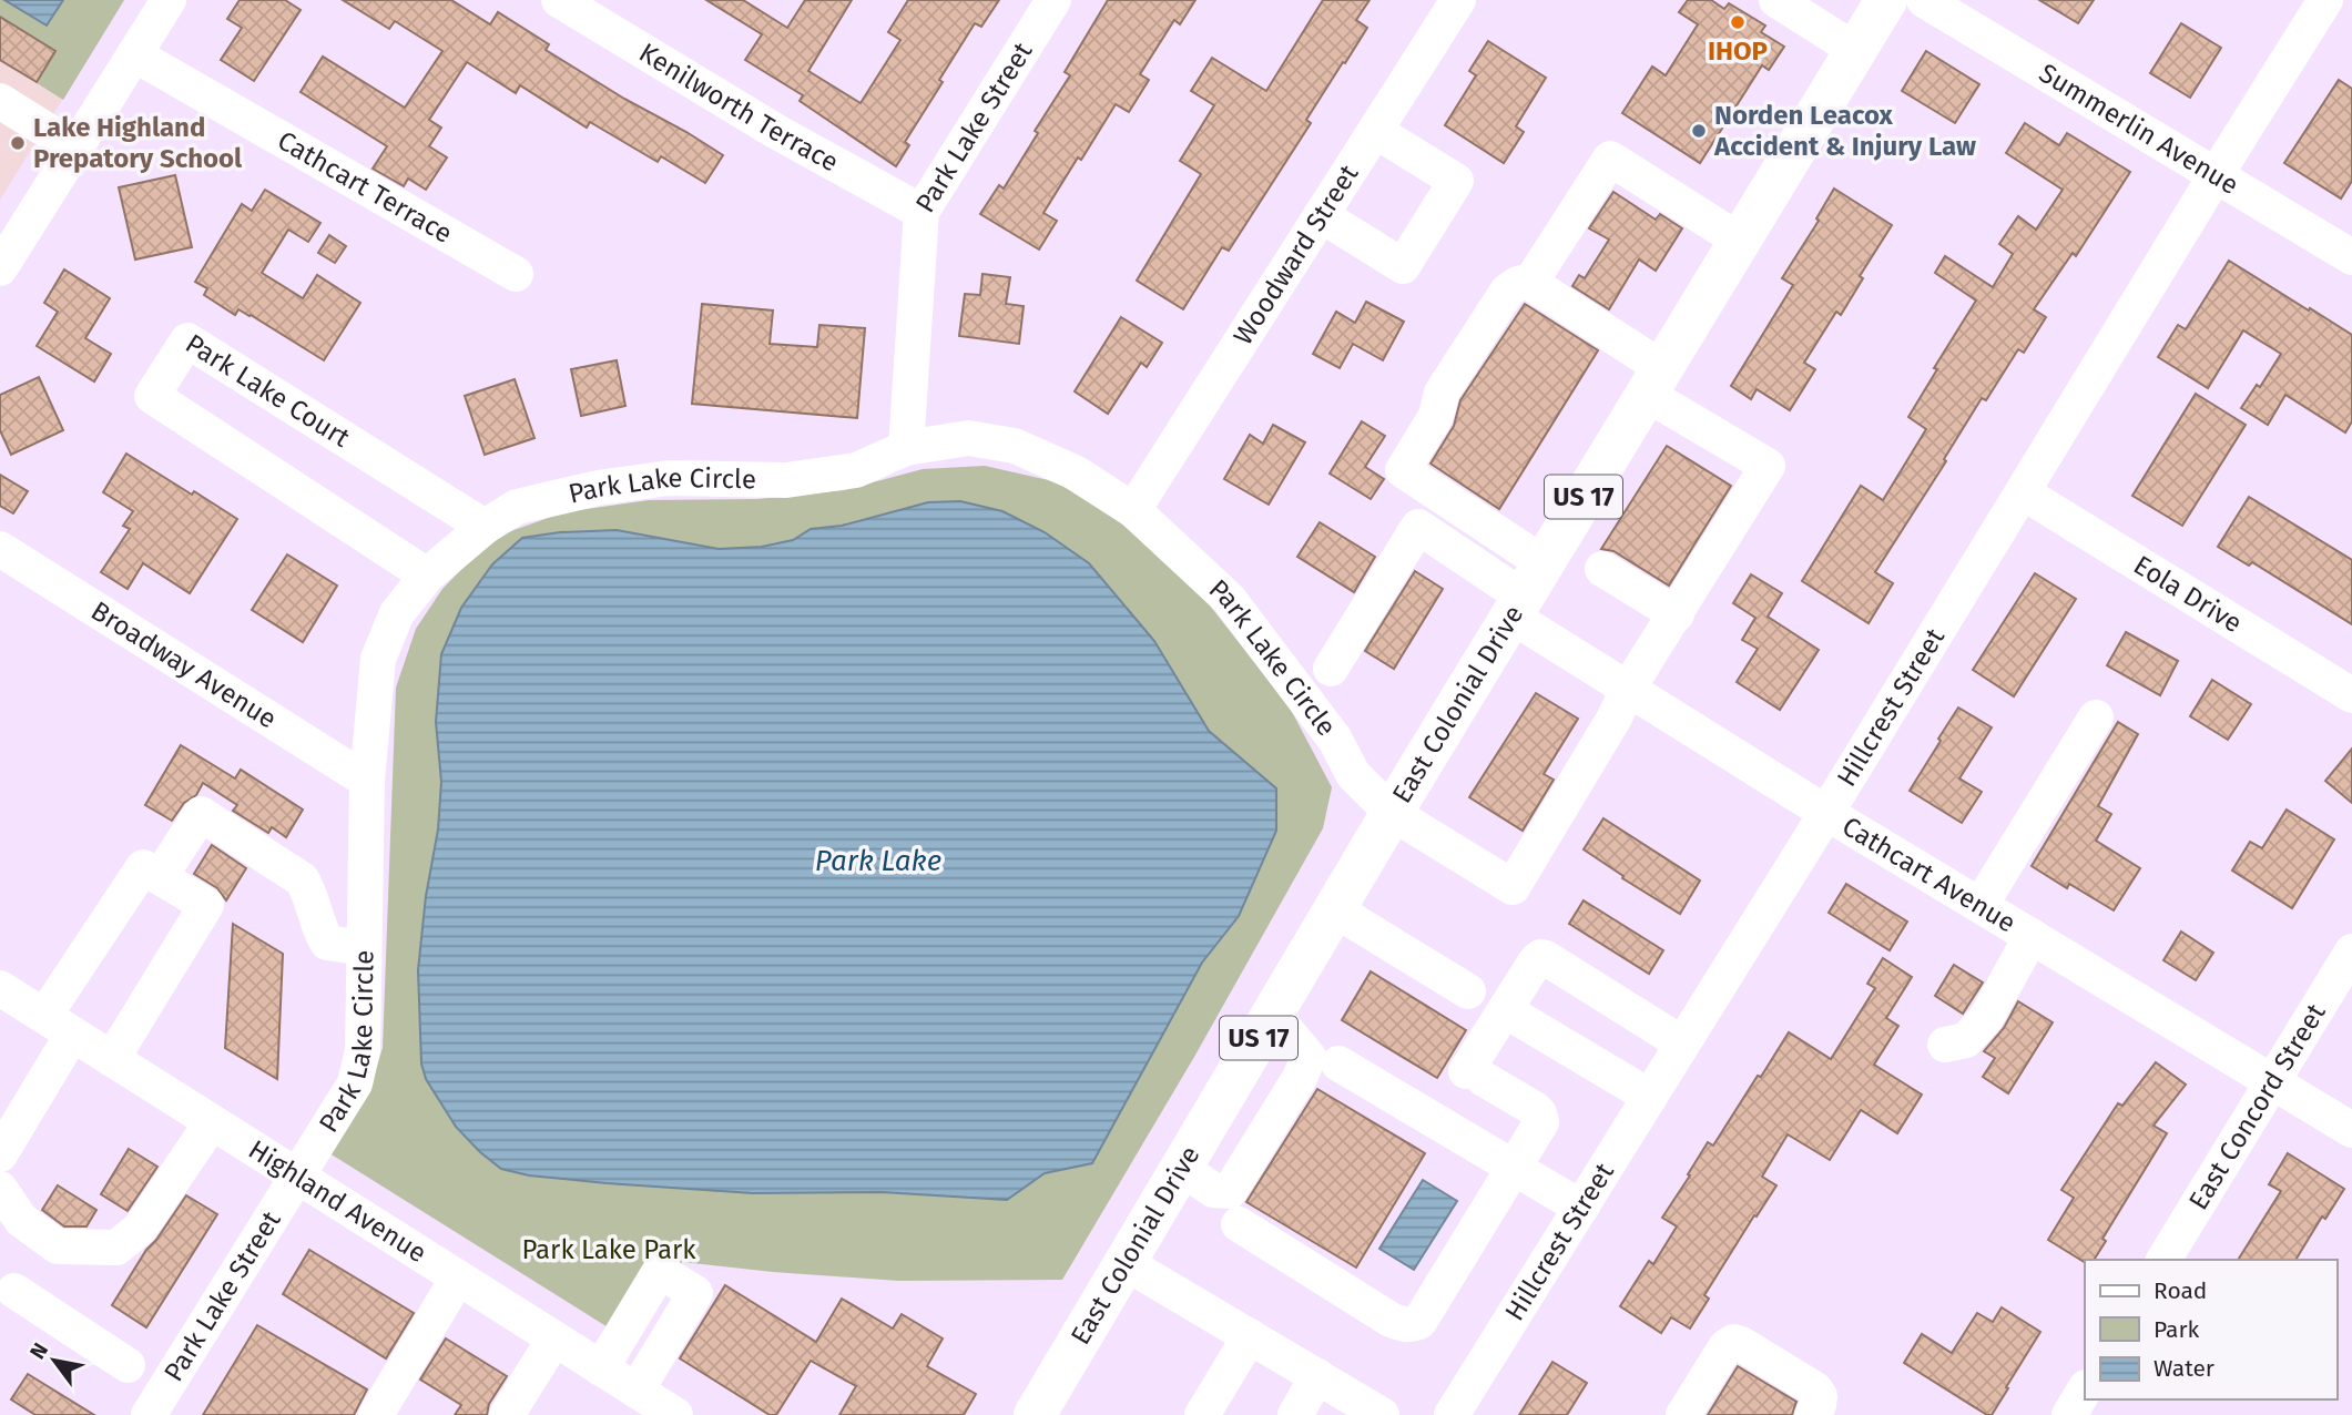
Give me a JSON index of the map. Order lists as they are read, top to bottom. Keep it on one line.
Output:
{"streets":{"highway":["US 17","East Colonial Drive"],"street":["Kenilworth Terrace","Park Lake Street","Summerlin Avenue","Cathcart Terrace","Woodward Street","Park Lake Court","Park Lake Circle","Eola Drive","Broadway Avenue","Hillcrest Street","Cathcart Avenue","East Concord Street","Highland Avenue"]},"crossings":[["Kenilworth Terrace","Park Lake Street"],["Park Lake Street","Park Lake Circle"],["Park Lake Street","Highland Avenue"],["Summerlin Avenue","Hillcrest Street"],["Woodward Street","Park Lake Circle"],["Park Lake Court","Park Lake Circle"],["Park Lake Circle","Broadway Avenue"],["Park Lake Circle","East Colonial Drive"],["Park Lake Circle","Cathcart Avenue"],["Park Lake Circle","Highland Avenue"],["Eola Drive","Hillcrest Street"],["East Colonial Drive","Cathcart Avenue"],["Hillcrest Street","Cathcart Avenue"],["Cathcart Avenue","East Concord Street"]],"water":["Park Lake"],"parks":["Park Lake Park"],"places":["IHOP","Norden Leacox Accident & Injury Law","Lake Highland Prepatory School"],"legend":["Road","Park","Water"],"north":"top left"}
